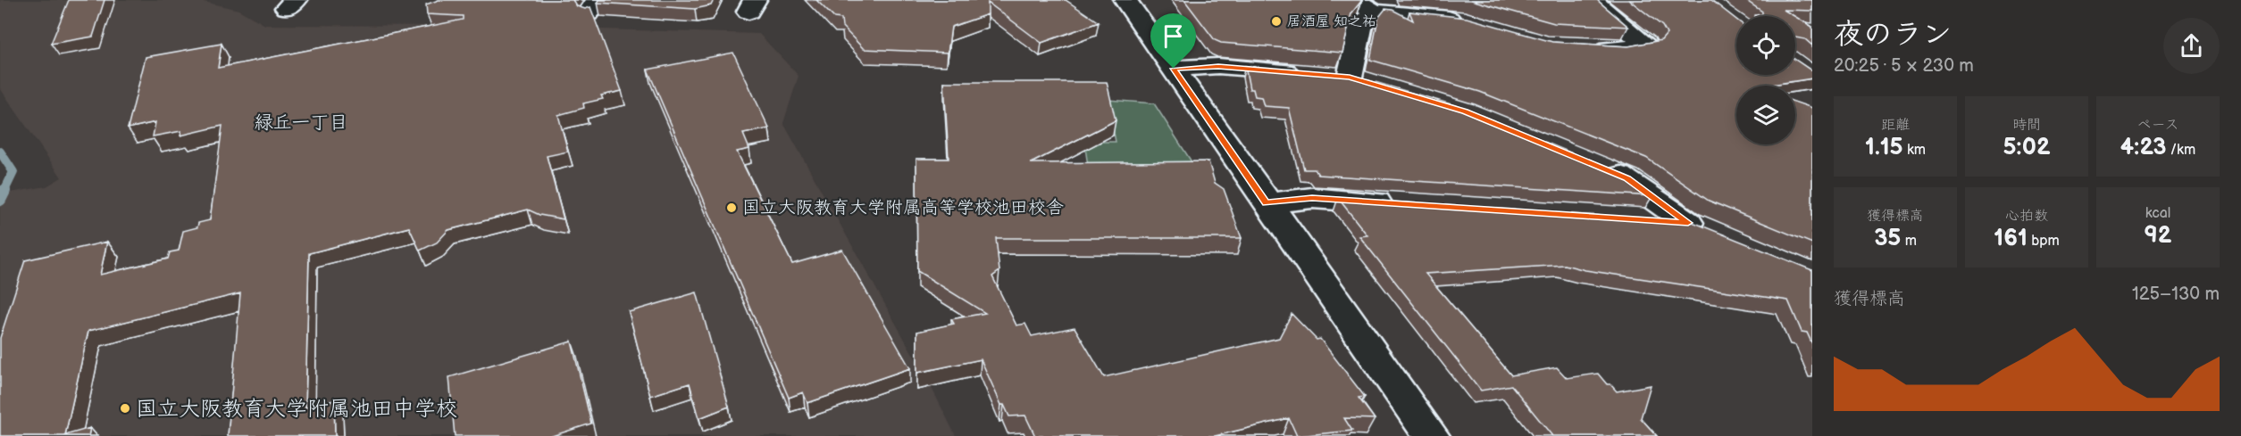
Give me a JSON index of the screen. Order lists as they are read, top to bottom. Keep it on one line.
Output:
{"districts":["緑丘一丁目"],"places":["居酒屋 知之祐","国立大阪教育大学附属高等学校池田校舎","国立大阪教育大学附属池田中学校"],"page":{"heading":["夜のラン","20:25 · 5 × 230 m"],"stats":[["距離","1.15 km"],["時間","5:02"],["ペース","4:23 /km"],["獲得標高","35 m"],["心拍数","161 bpm"],["kcal","92"]],"chart":["獲得標高","125–130 m"]}}
